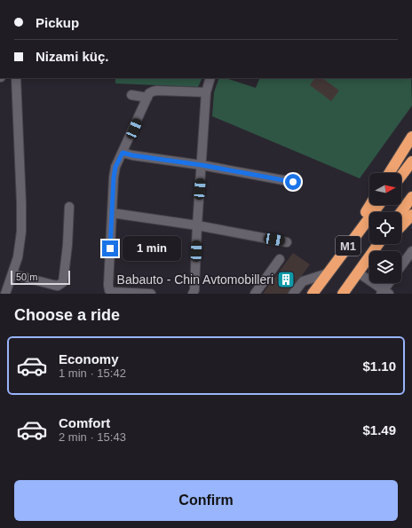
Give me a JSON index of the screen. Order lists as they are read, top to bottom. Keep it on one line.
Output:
{"streets":{"highway":["M1"]},"places":{"building":["Babauto - Chin Avtomobilleri"]},"scale_bar":"50 m","north":"right","page":{"banner":["Pickup","Nizami küç."],"bubble":"1 min","scale":"50 m","heading":"Choose a ride","list":[{"name":"Economy","note":"1 min · 15:42","value":"$1.10"},{"name":"Comfort","note":"2 min · 15:43","value":"$1.49"}],"buttons":"Confirm"}}
